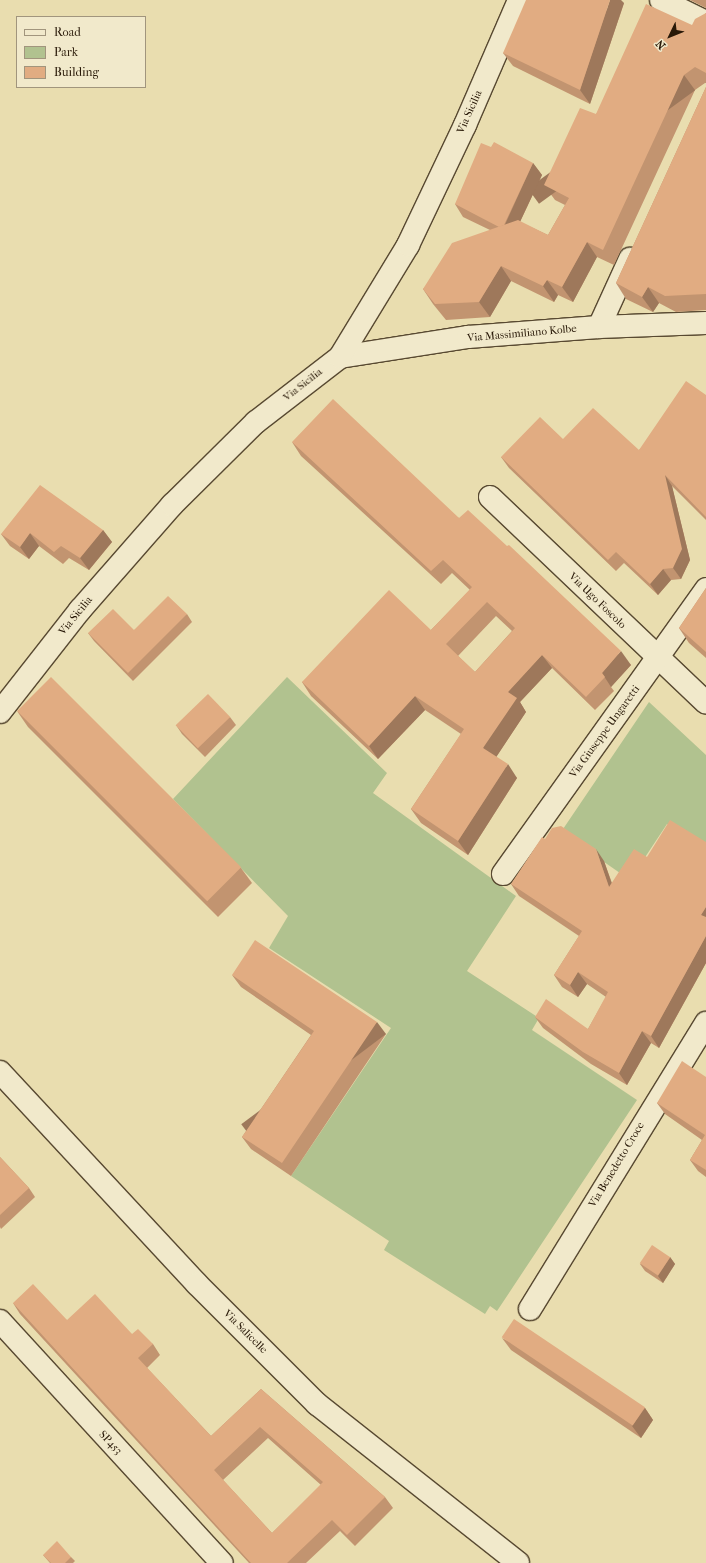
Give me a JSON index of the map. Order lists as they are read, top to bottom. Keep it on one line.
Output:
{"streets":{"street":["Via Sicilia","Via Massimiliano Kolbe","Via Ugo Foscolo","Via Giuseppe Ungaretti","Via Benedetto Croce","Via Salicelle","SP453"]},"crossings":[["Via Sicilia","Via Massimiliano Kolbe"],["Via Ugo Foscolo","Via Giuseppe Ungaretti"]],"legend":["Road","Park","Building"],"north":"bottom left"}
